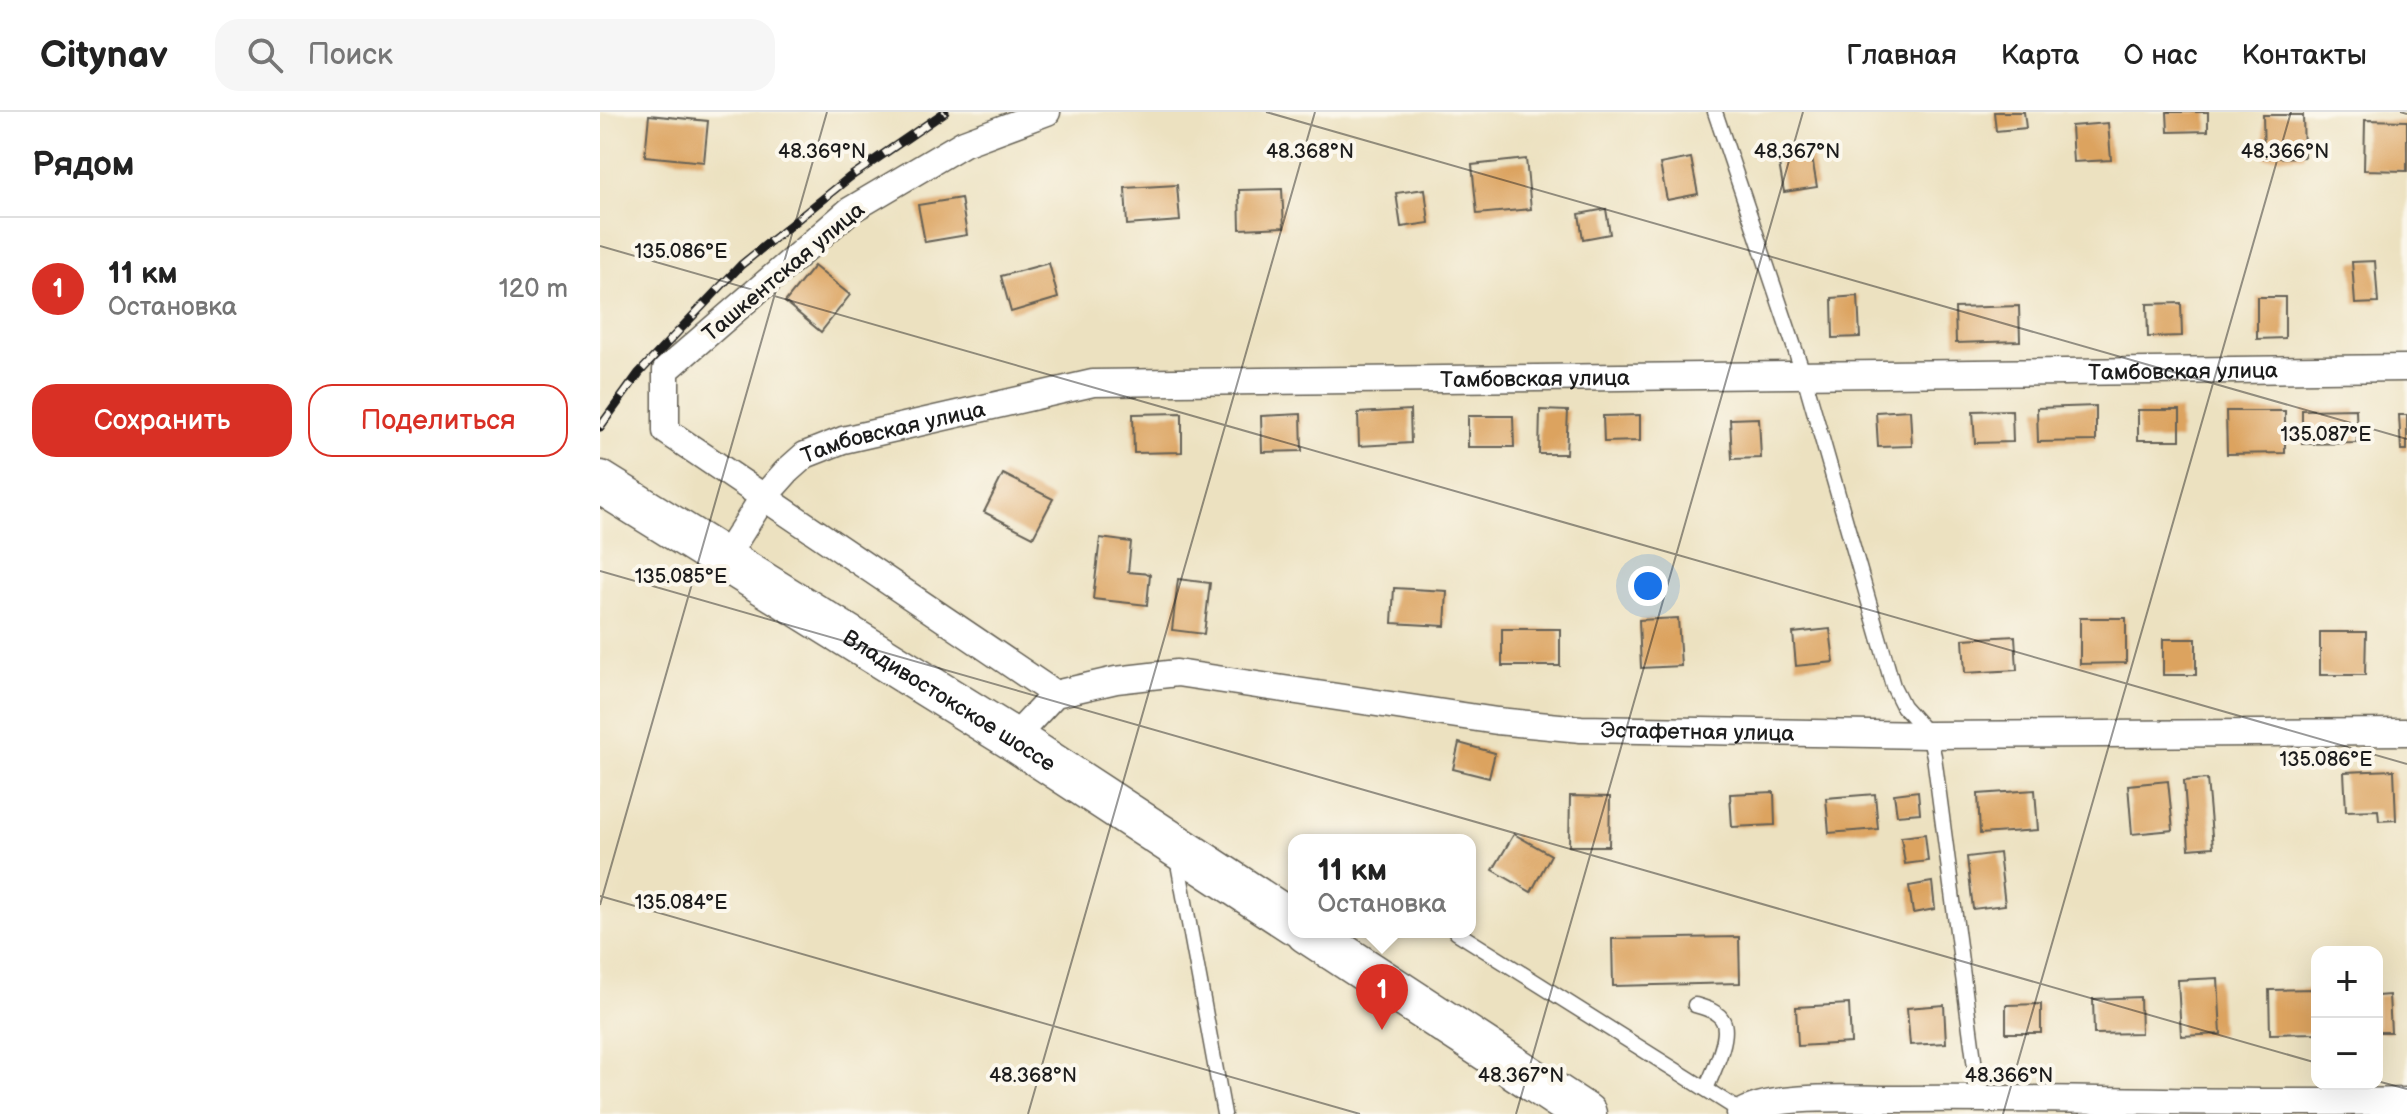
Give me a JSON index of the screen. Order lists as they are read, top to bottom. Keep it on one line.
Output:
{"streets":{"main road":["Владивостокское шоссе"],"street":["Ташкентская улица","Тамбовская улица","Эстафетная улица"]},"crossings":[["Ташкентская улица","Тамбовская улица"],["Тамбовская улица","Владивостокское шоссе"]],"page":{"header":"Citynav","search":"Поиск","nav":["Главная","Карта","О нас","Контакты"],"heading":"Рядом","list":[{"mark":"1","name":"11 км","note":"Остановка","value":"120 m"}],"buttons":["Сохранить","Поделиться"],"popup":["11 км","Остановка"],"map_buttons":["+","−"],"pins":"1"},"coordinates":["48.369°N","48.368°N","48.367°N","48.366°N","135.086°E","135.087°E","135.085°E","135.084°E"]}
